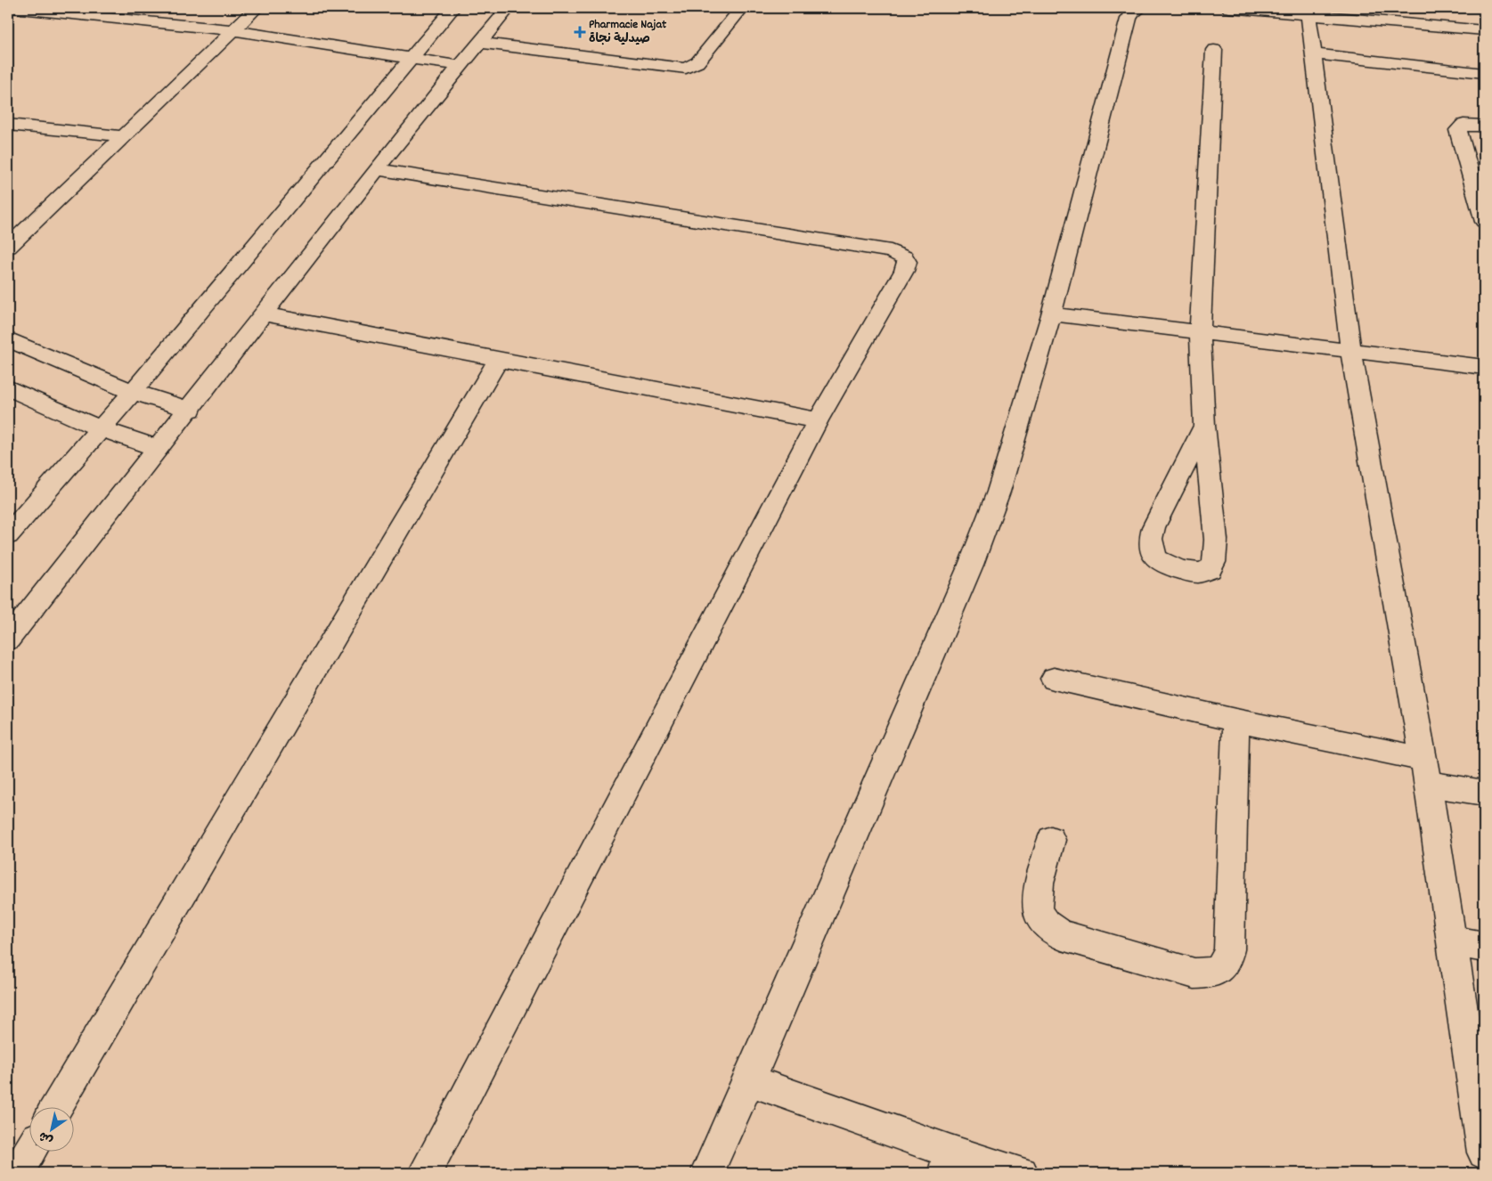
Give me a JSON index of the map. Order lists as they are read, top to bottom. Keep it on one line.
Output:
{"places":{"health":["Pharmacie Najat صيدلية نجاة"]},"north":"bottom left"}
